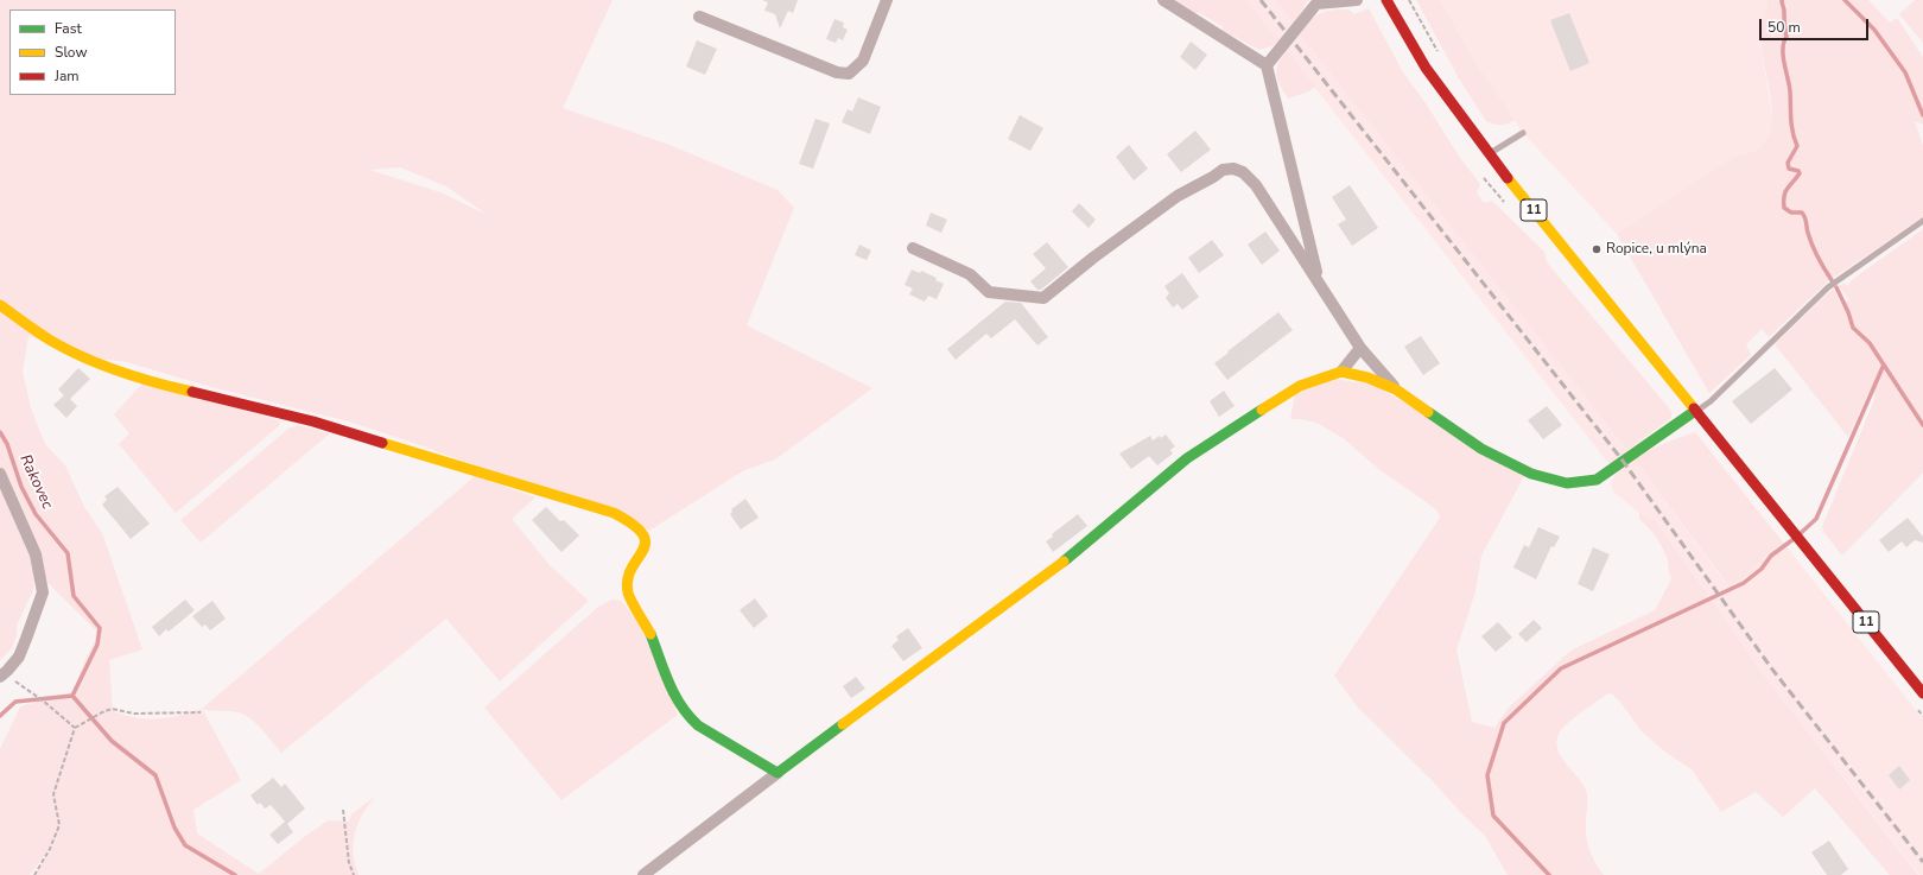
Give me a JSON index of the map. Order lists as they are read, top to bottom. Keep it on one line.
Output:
{"streets":{"street":["11"]},"water":["Rakovec"],"places":["Ropice, u mlýna"],"legend":["Fast","Slow","Jam"],"scale_bar":"50 m"}
